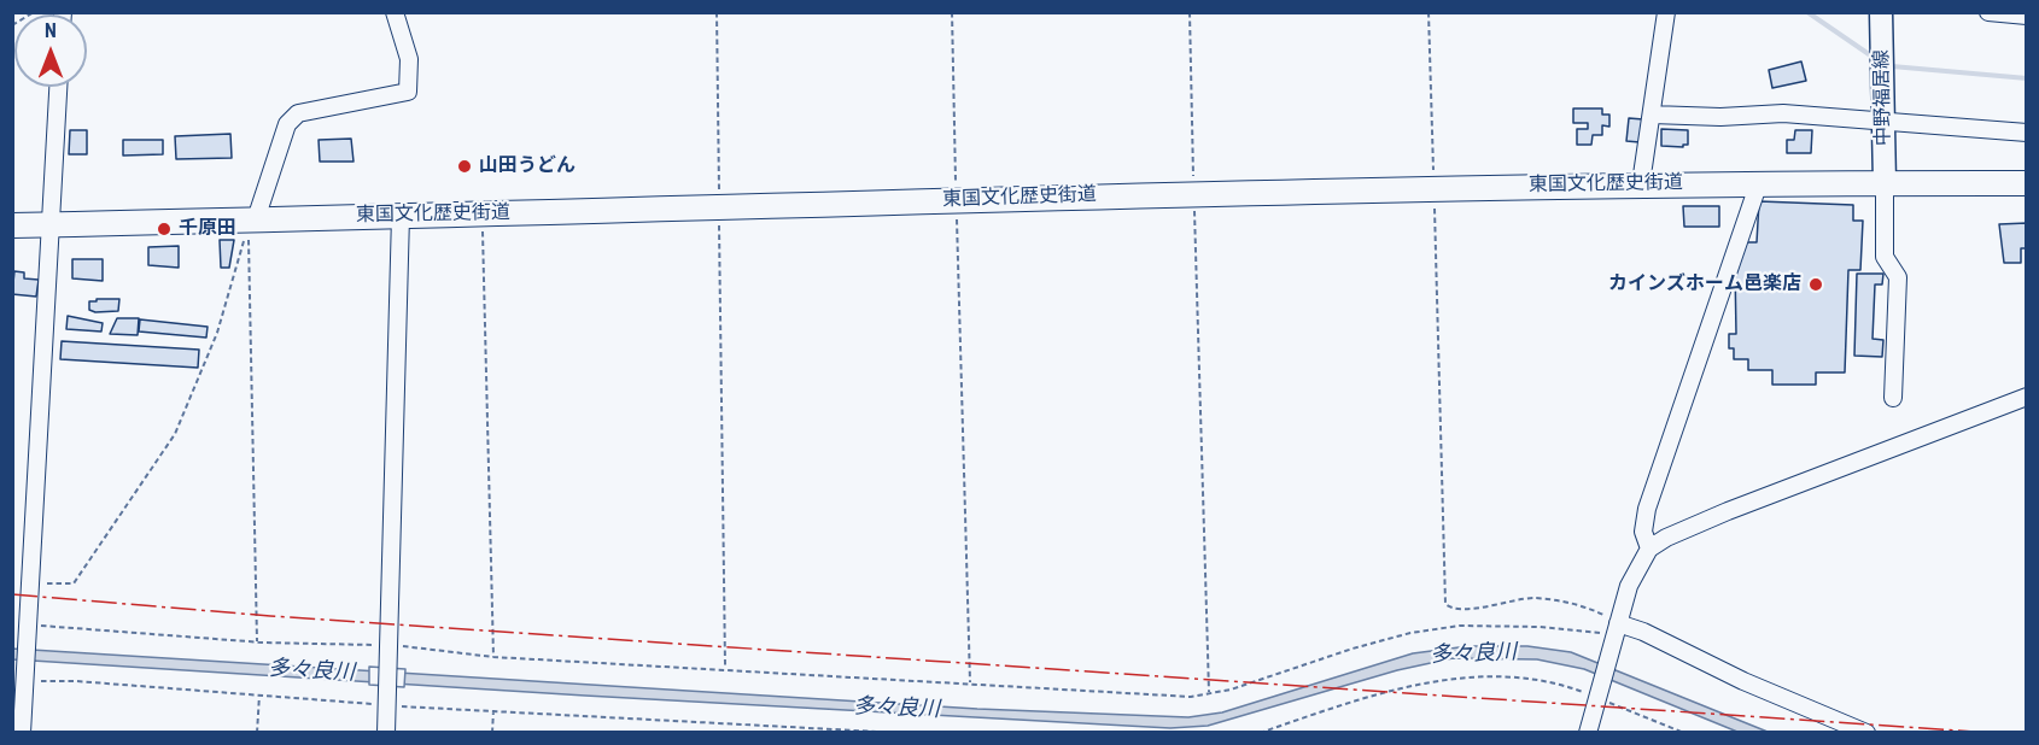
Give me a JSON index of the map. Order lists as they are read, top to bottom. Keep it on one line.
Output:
{"streets":{"highway":["東国文化歴史街道"],"main road":["中野福居線"]},"crossings":[["中野福居線","東国文化歴史街道"]],"water":["多々良川"],"places":["山田うどん","千原田","カインズホーム邑楽店"],"north":"top"}
